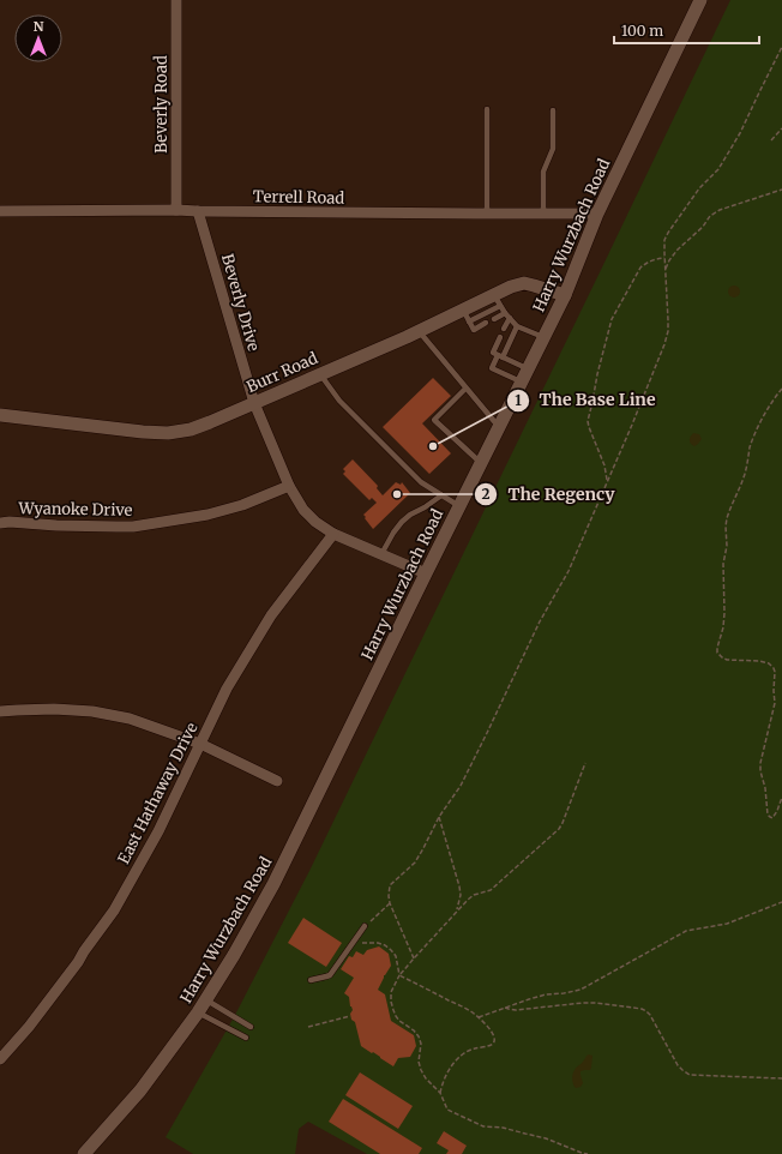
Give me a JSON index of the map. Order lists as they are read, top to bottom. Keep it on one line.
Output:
{"streets":{"main road":["Harry Wurzbach Road","Burr Road"],"street":["Beverly Road","Terrell Road","Beverly Drive","Wyanoke Drive","East Hathaway Drive"]},"crossings":[["Beverly Road","Terrell Road"],["Terrell Road","Harry Wurzbach Road"],["Terrell Road","Beverly Drive"],["Harry Wurzbach Road","Beverly Drive"],["Harry Wurzbach Road","Burr Road"],["Beverly Drive","Burr Road"],["Beverly Drive","Wyanoke Drive"],["Beverly Drive","East Hathaway Drive"]],"places":["The Base Line","The Regency"],"scale_bar":"100 m","north":"top"}
